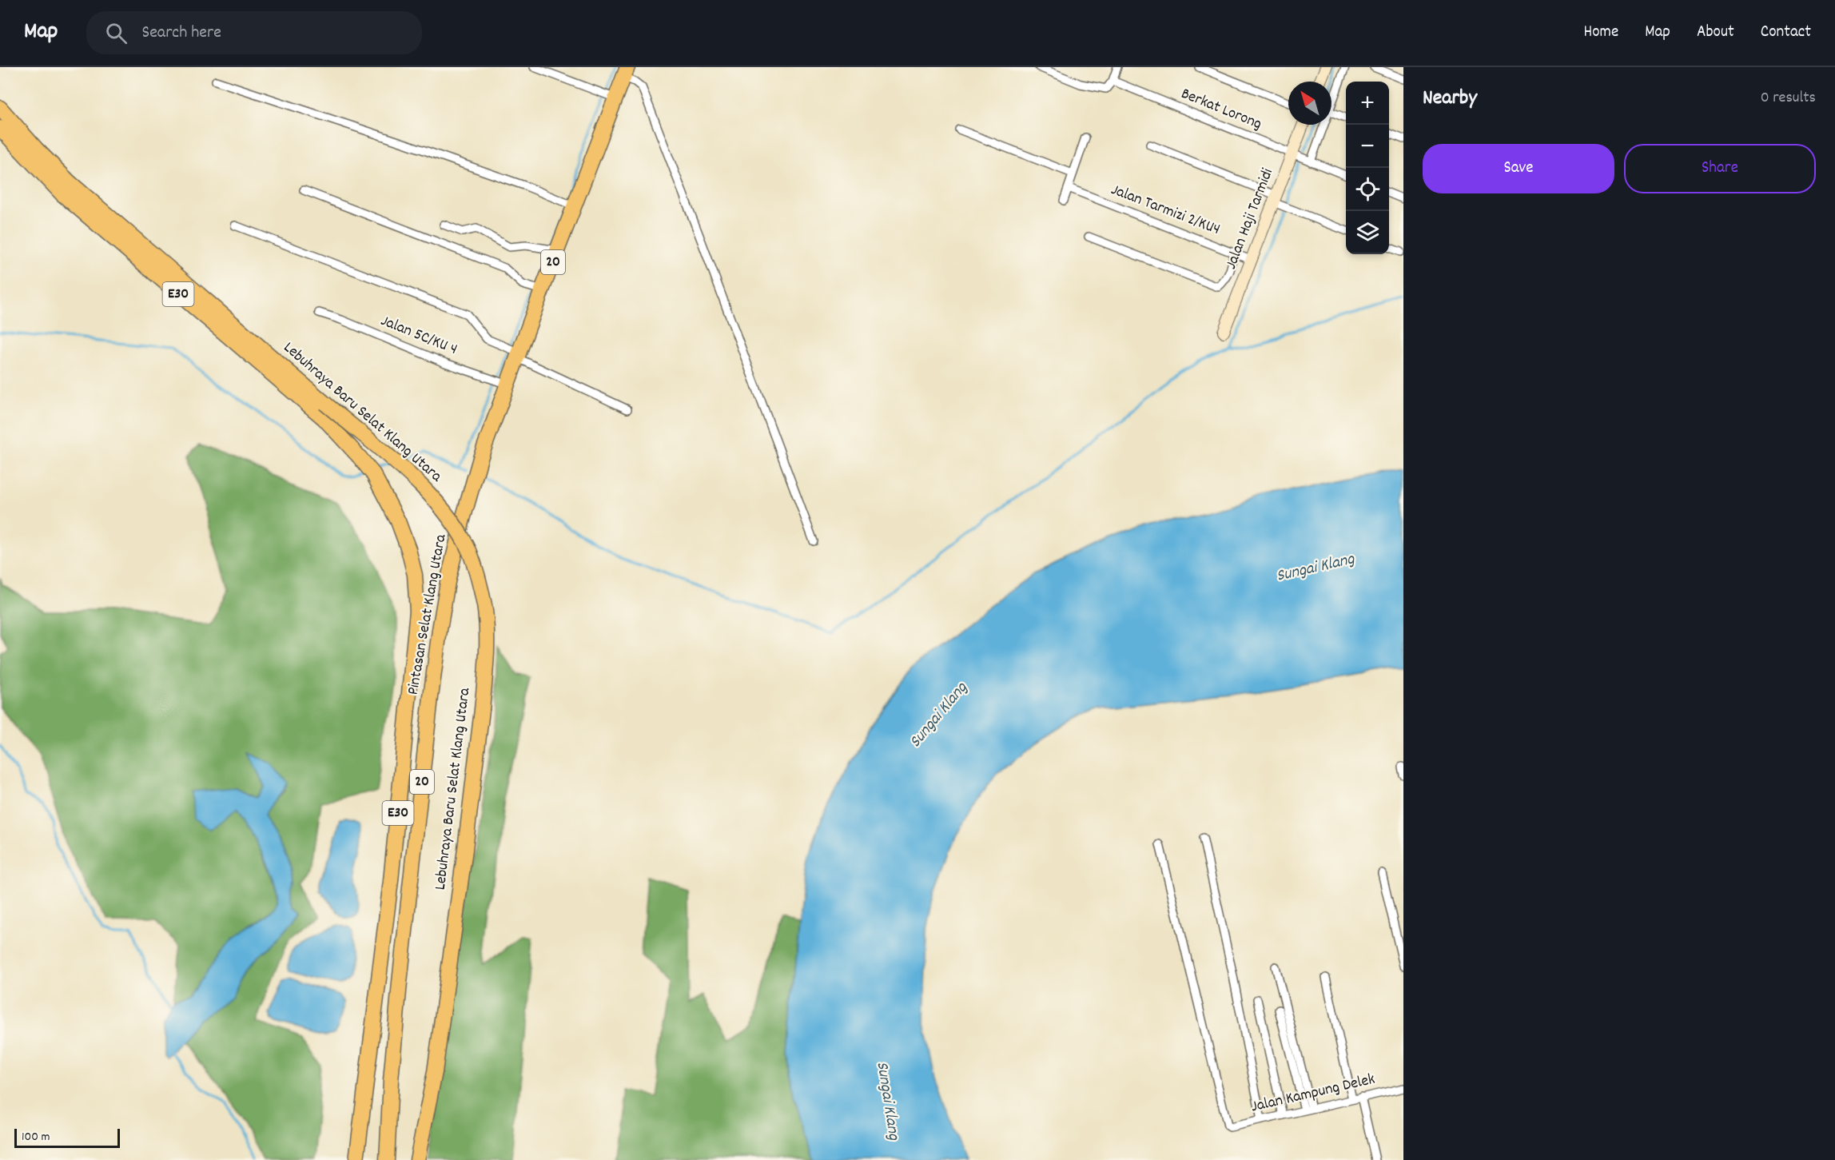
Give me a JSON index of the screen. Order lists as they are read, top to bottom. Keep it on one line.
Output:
{"streets":{"highway":["20","E30","Lebuhraya Baru Selat Klang Utara","Pintasan Selat Klang Utara"],"street":["Berkat Lorong","Jalan Tarmizi 2/KU4","Jalan Haji Tarmidi","Jalan 5C/KU 4","Jalan Kampung Delek"]},"crossings":[["Berkat Lorong","Jalan Haji Tarmidi"],["Jalan Tarmizi 2/KU4","Jalan Haji Tarmidi"],["Jalan 5C/KU 4","Pintasan Selat Klang Utara"]],"water":["Sungai Klang"],"scale_bar":"100 m","north":"top left","page":{"header":"Map","search":"Search here","nav":["Home","Map","About","Contact"],"heading":["Nearby","0 results"],"map_buttons":["+","−"],"buttons":["Save","Share"],"scale":"100 m"}}
